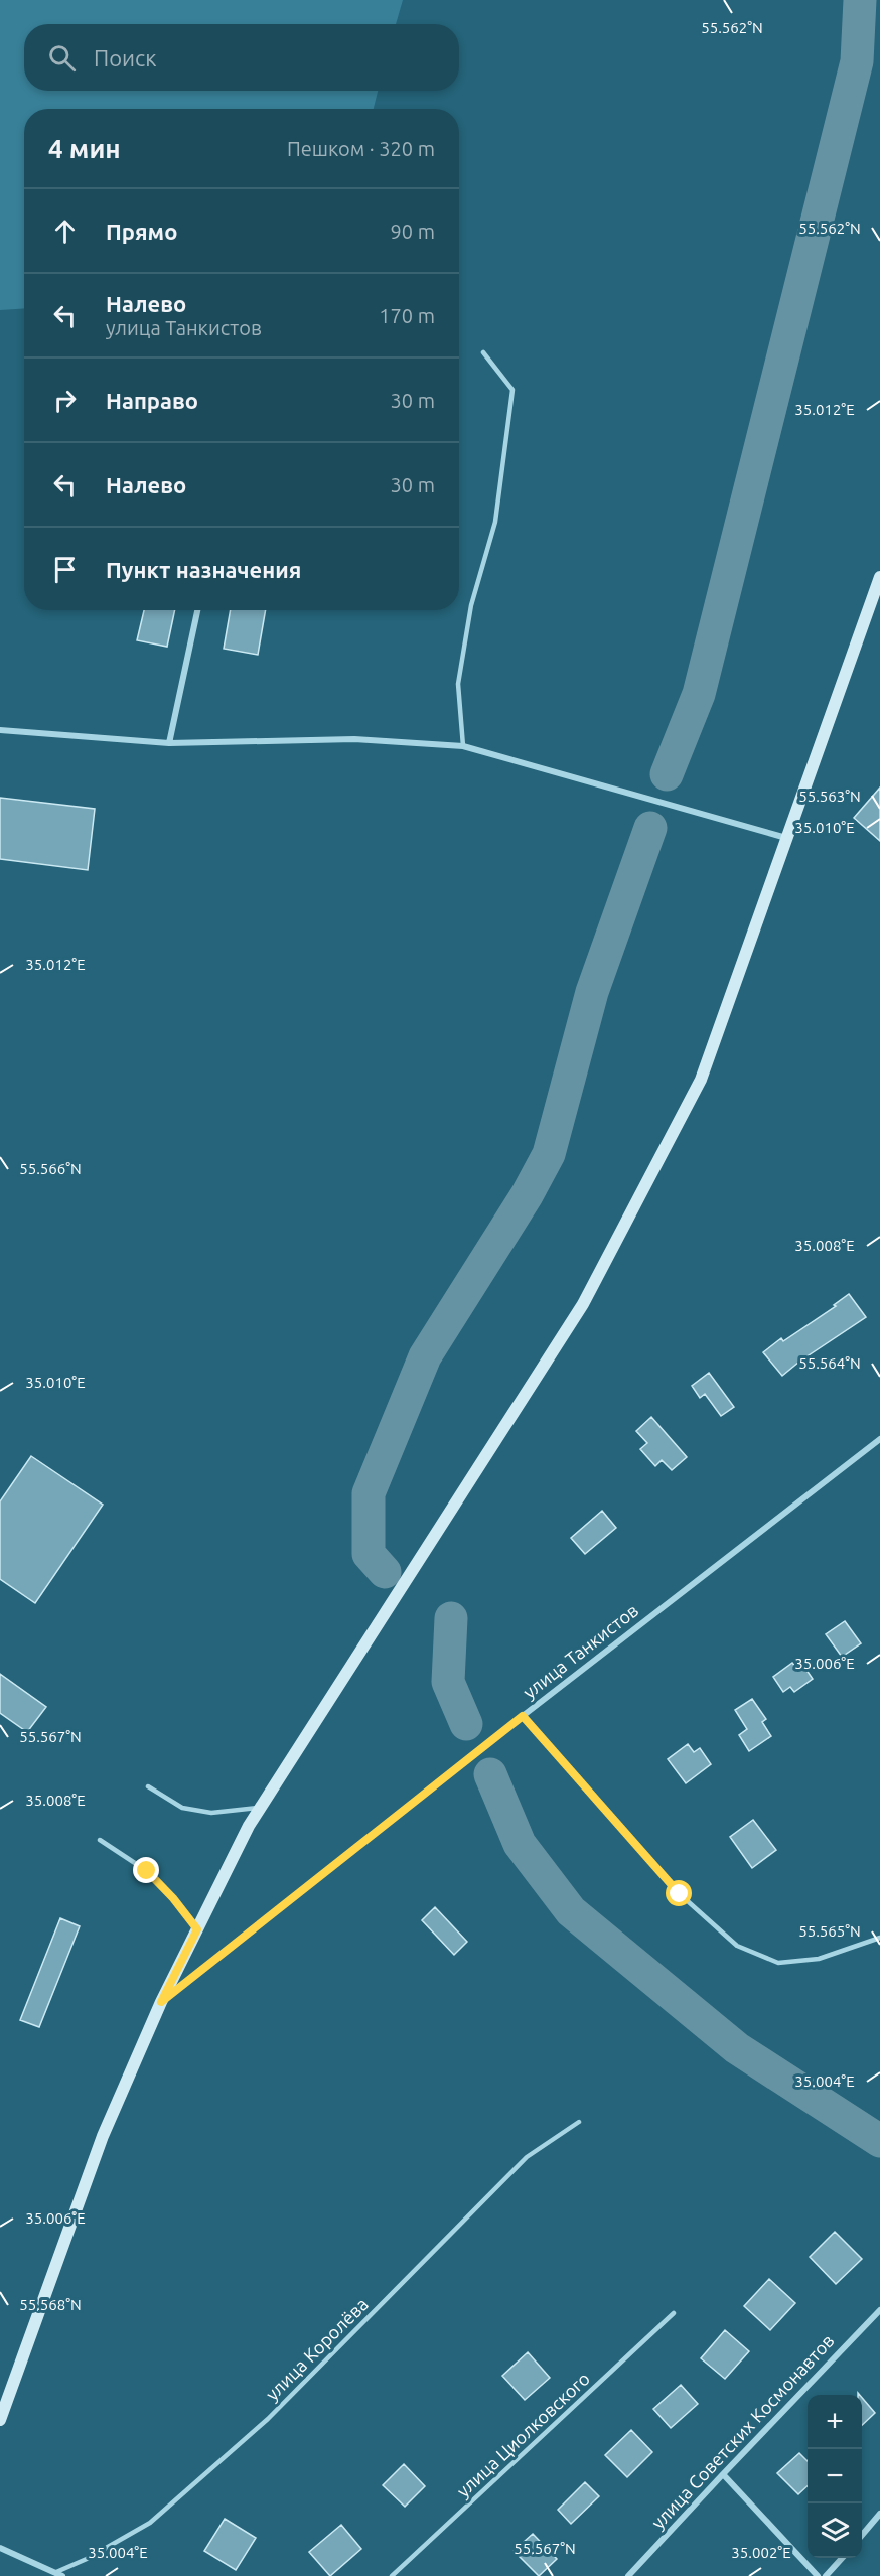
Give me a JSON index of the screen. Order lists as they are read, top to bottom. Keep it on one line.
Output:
{"streets":{"street":["улица Танкистов","улица Советских Космонавтов"],"lane":["улица Королёва","улица Циолковского"]},"page":{"search":"Поиск","heading":["4 мин","Пешком · 320 m"],"list":[["Прямо","90 m"],["Налево","улица Танкистов","170 m"],["Направо","30 m"],["Налево","30 m"],"Пункт назначения"],"map_buttons":["+","−"]},"coordinates":["55.562°N","35.012°E","55.563°N","35.010°E","55.566°N","35.008°E","55.564°N","35.006°E","55.567°N","55.565°N","35.004°E","55.568°N","35.002°E"]}
